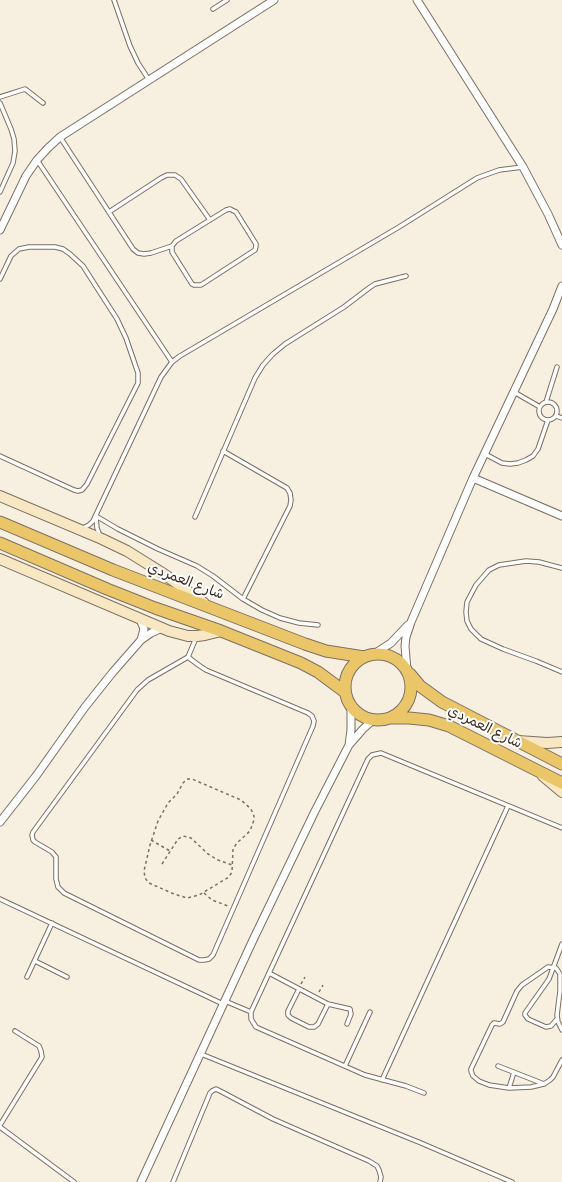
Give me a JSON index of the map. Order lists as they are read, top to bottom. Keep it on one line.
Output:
{"streets":{"main road":["شارع العمردي"]}}
